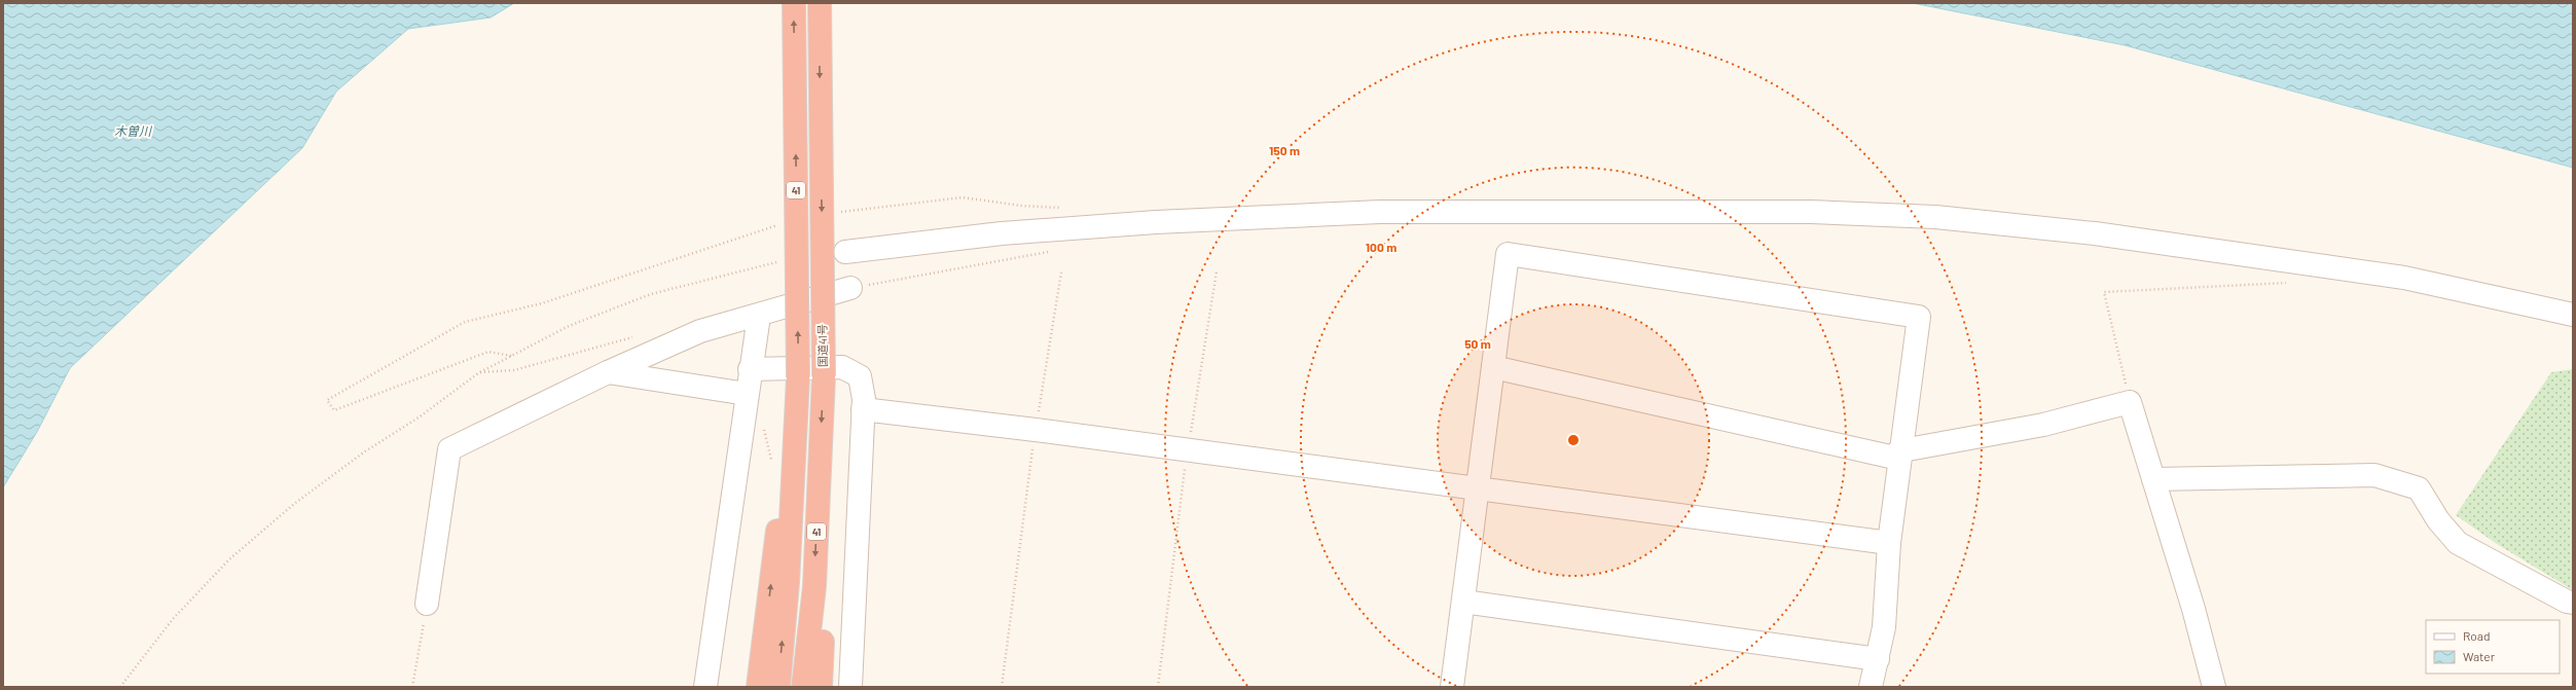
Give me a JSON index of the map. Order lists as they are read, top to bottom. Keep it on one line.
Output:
{"streets":{"highway":["41","国道41号"]},"water":["木曽川"],"legend":["Road","Water"],"rings":["150 m","100 m","50 m"]}
